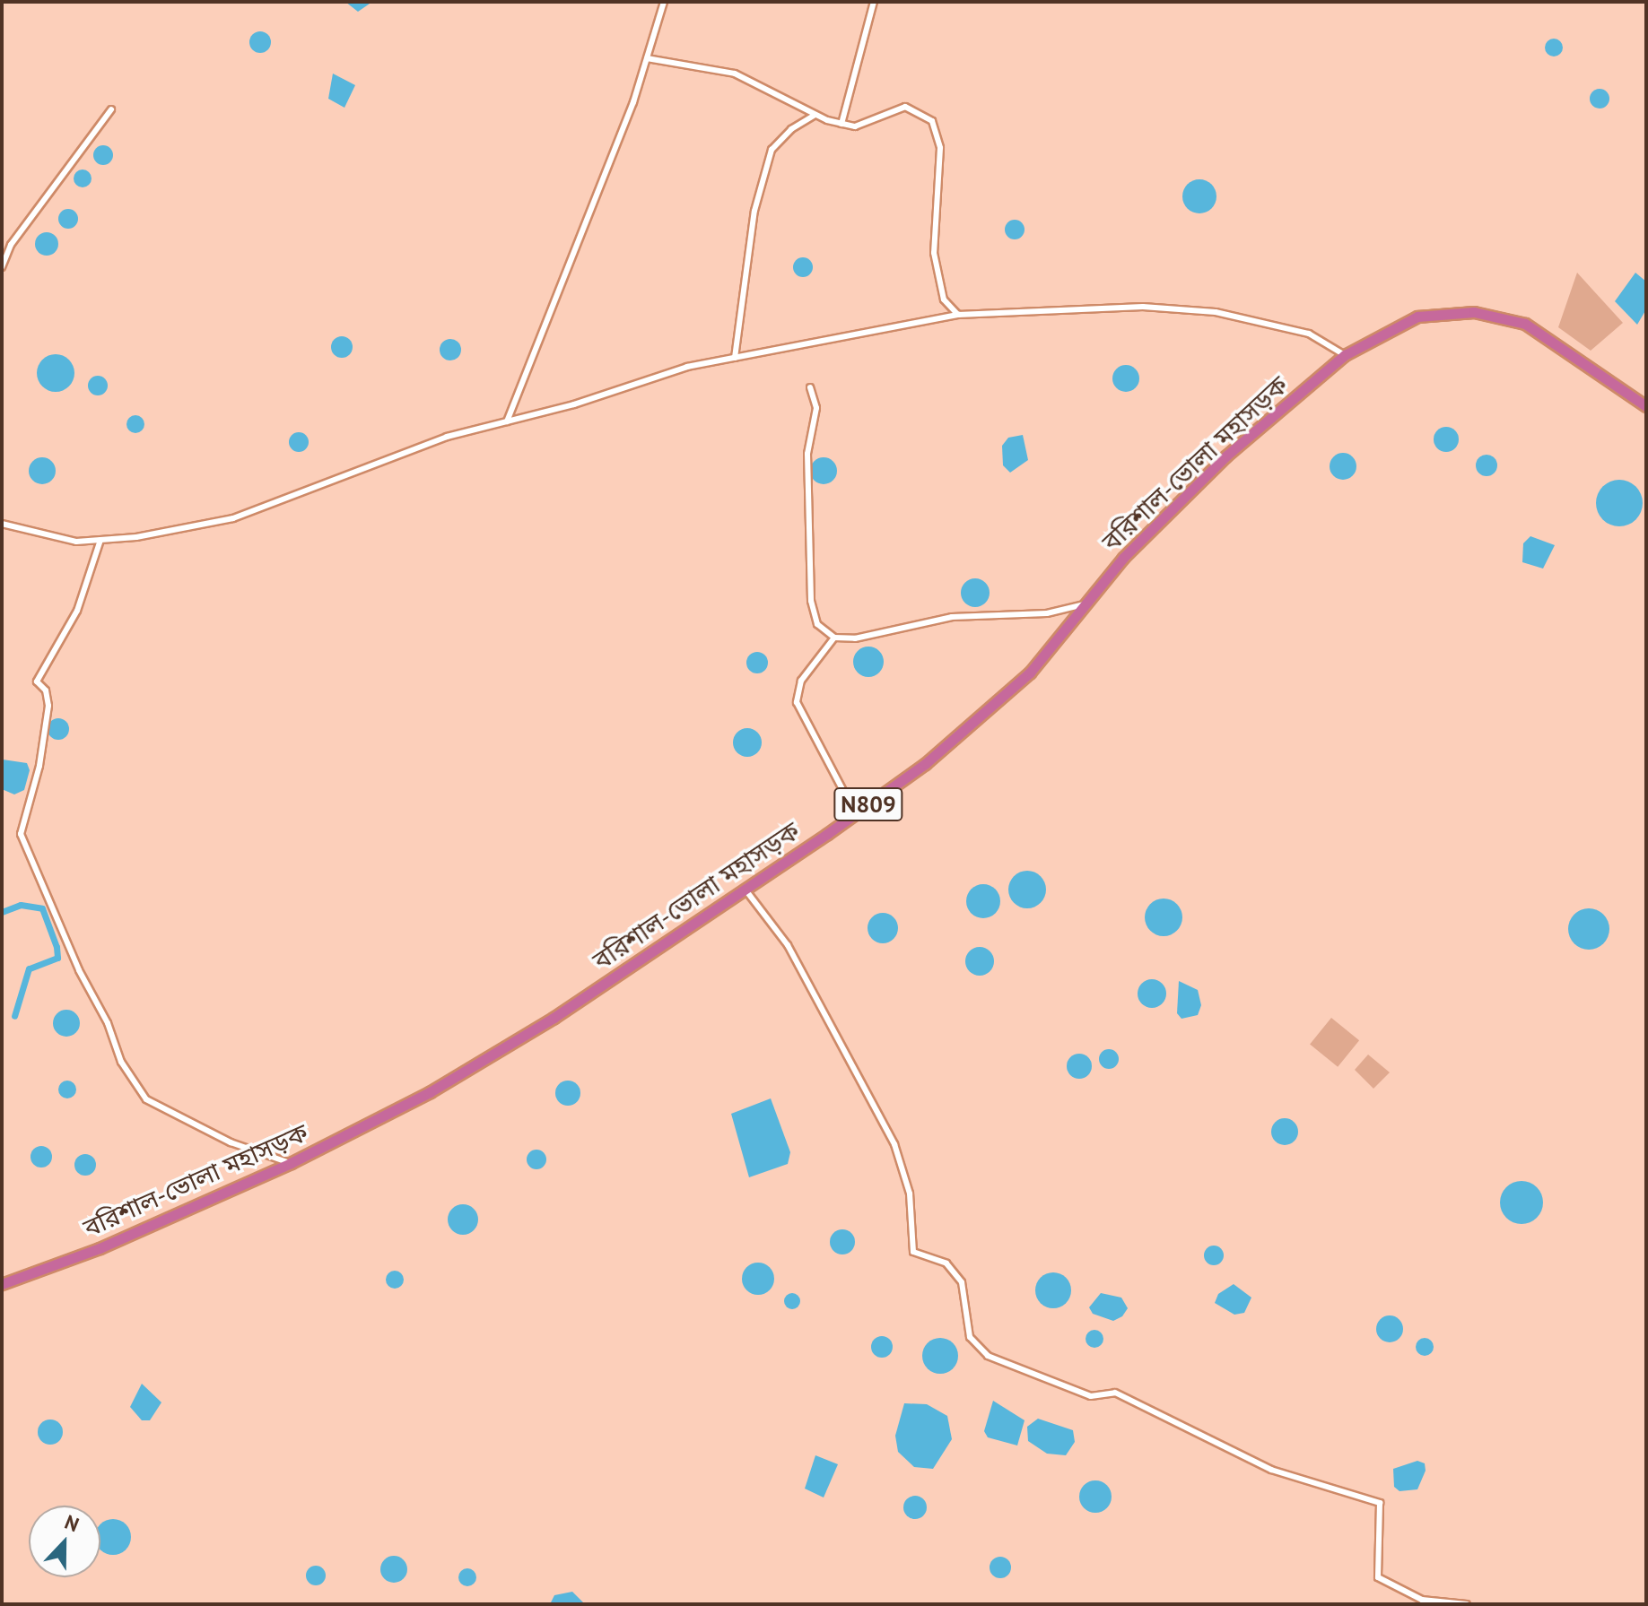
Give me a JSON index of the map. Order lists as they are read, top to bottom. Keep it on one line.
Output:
{"streets":{"highway":["বরিশাল-ভোলা মহাসড়ক","N809"]},"north":"top"}
